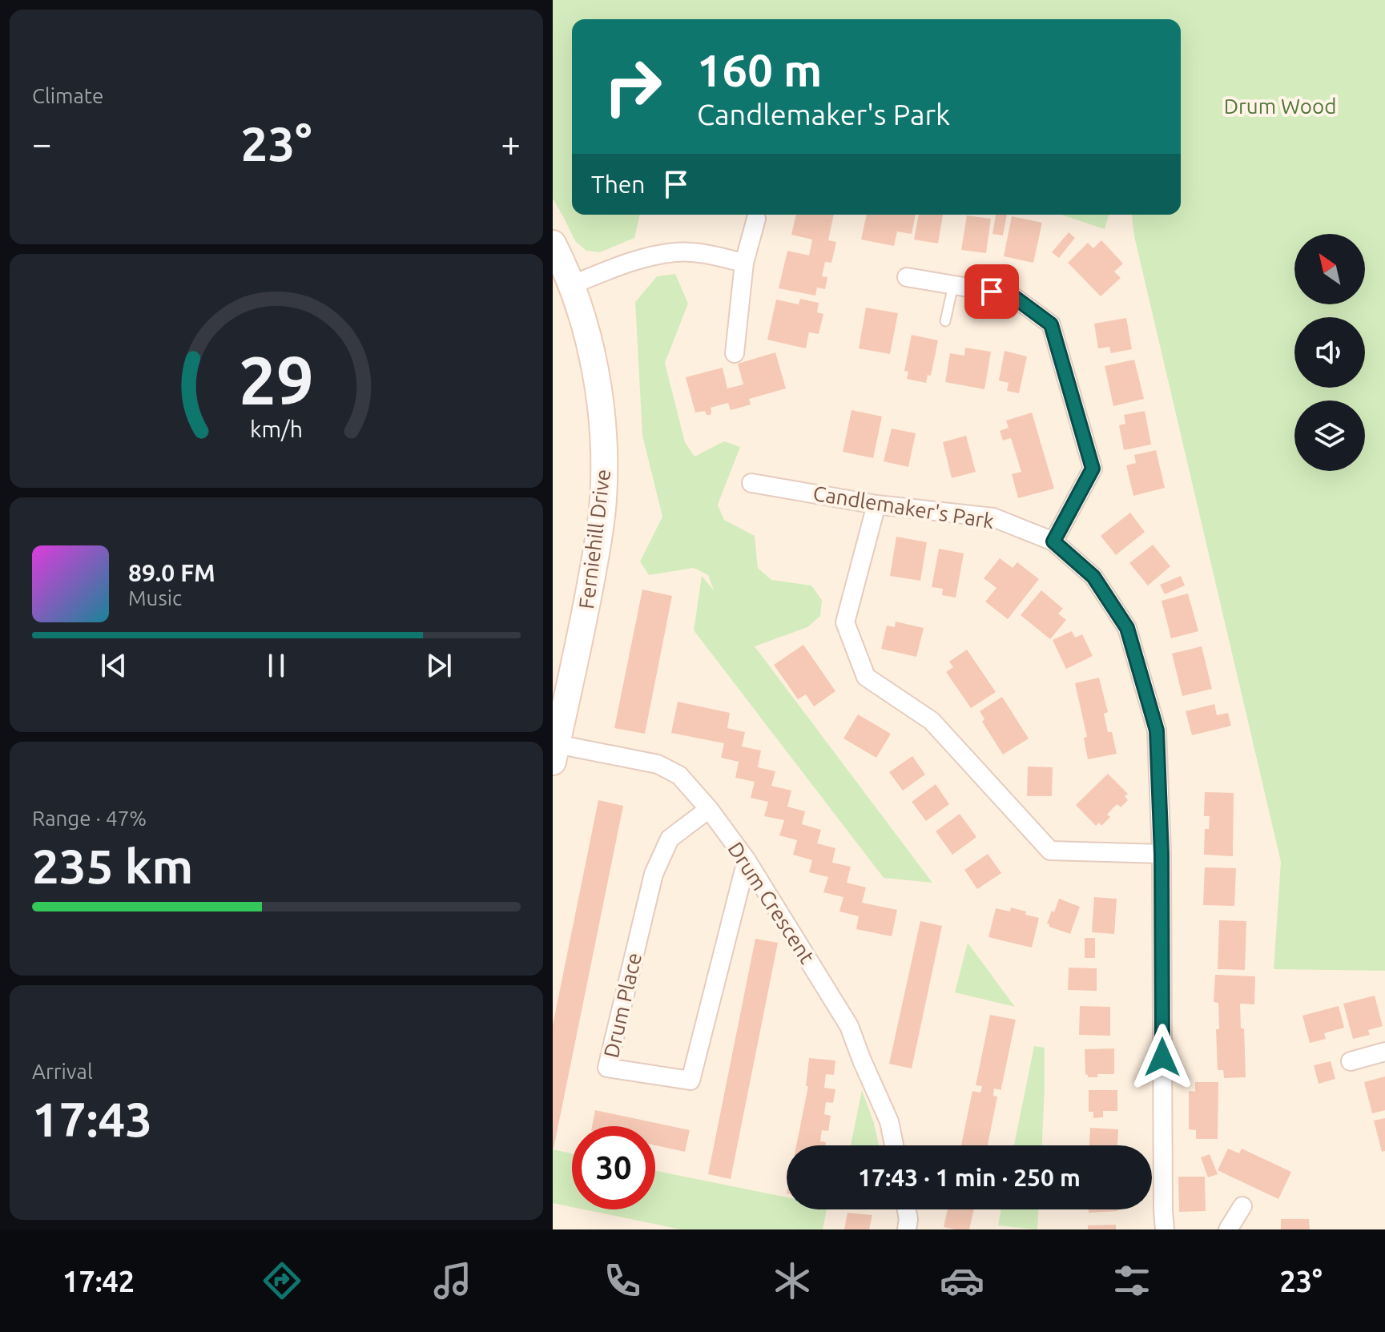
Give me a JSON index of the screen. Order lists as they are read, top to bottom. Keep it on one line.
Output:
{"streets":{"main road":["Ferniehill Drive"],"street":["Candlemaker's Park","Drum Crescent","Drum Place"]},"crossings":[["Ferniehill Drive","Drum Crescent"],["Drum Crescent","Drum Place"]],"parks":["Drum Wood"],"north":"top left","page":{"tile":["Climate",["Range · 47%","235 km"],["Arrival","17:43"]],"turn":["160 m","Candlemaker's Park"],"heat":["−","23°","+"],"then":"Then","song":["89.0 FM","Music"],"limit":"30","trip":"17:43 · 1 min · 250 m","tabs":["17:42","23°"],"gauge":["29","km/h"]}}
